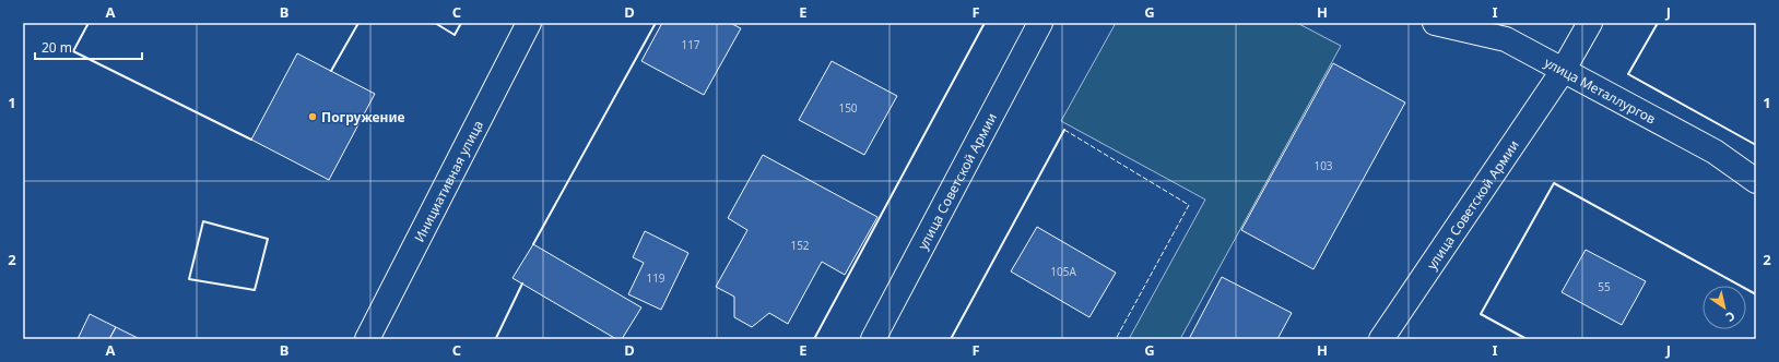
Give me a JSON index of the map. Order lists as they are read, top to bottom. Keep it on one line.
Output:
{"streets":{"street":["улица Металлургов","Инициативная улица","улица Советской Армии"]},"crossings":[["улица Металлургов","улица Советской Армии"]],"places":["Погружение"],"house_numbers":["117","150","103","152","105А","119","55"],"scale_bar":"20 m","north":"bottom right","grid":{"columns":["A","B","C","D","E","F","G","H","I","J"],"rows":["1","2"]}}
